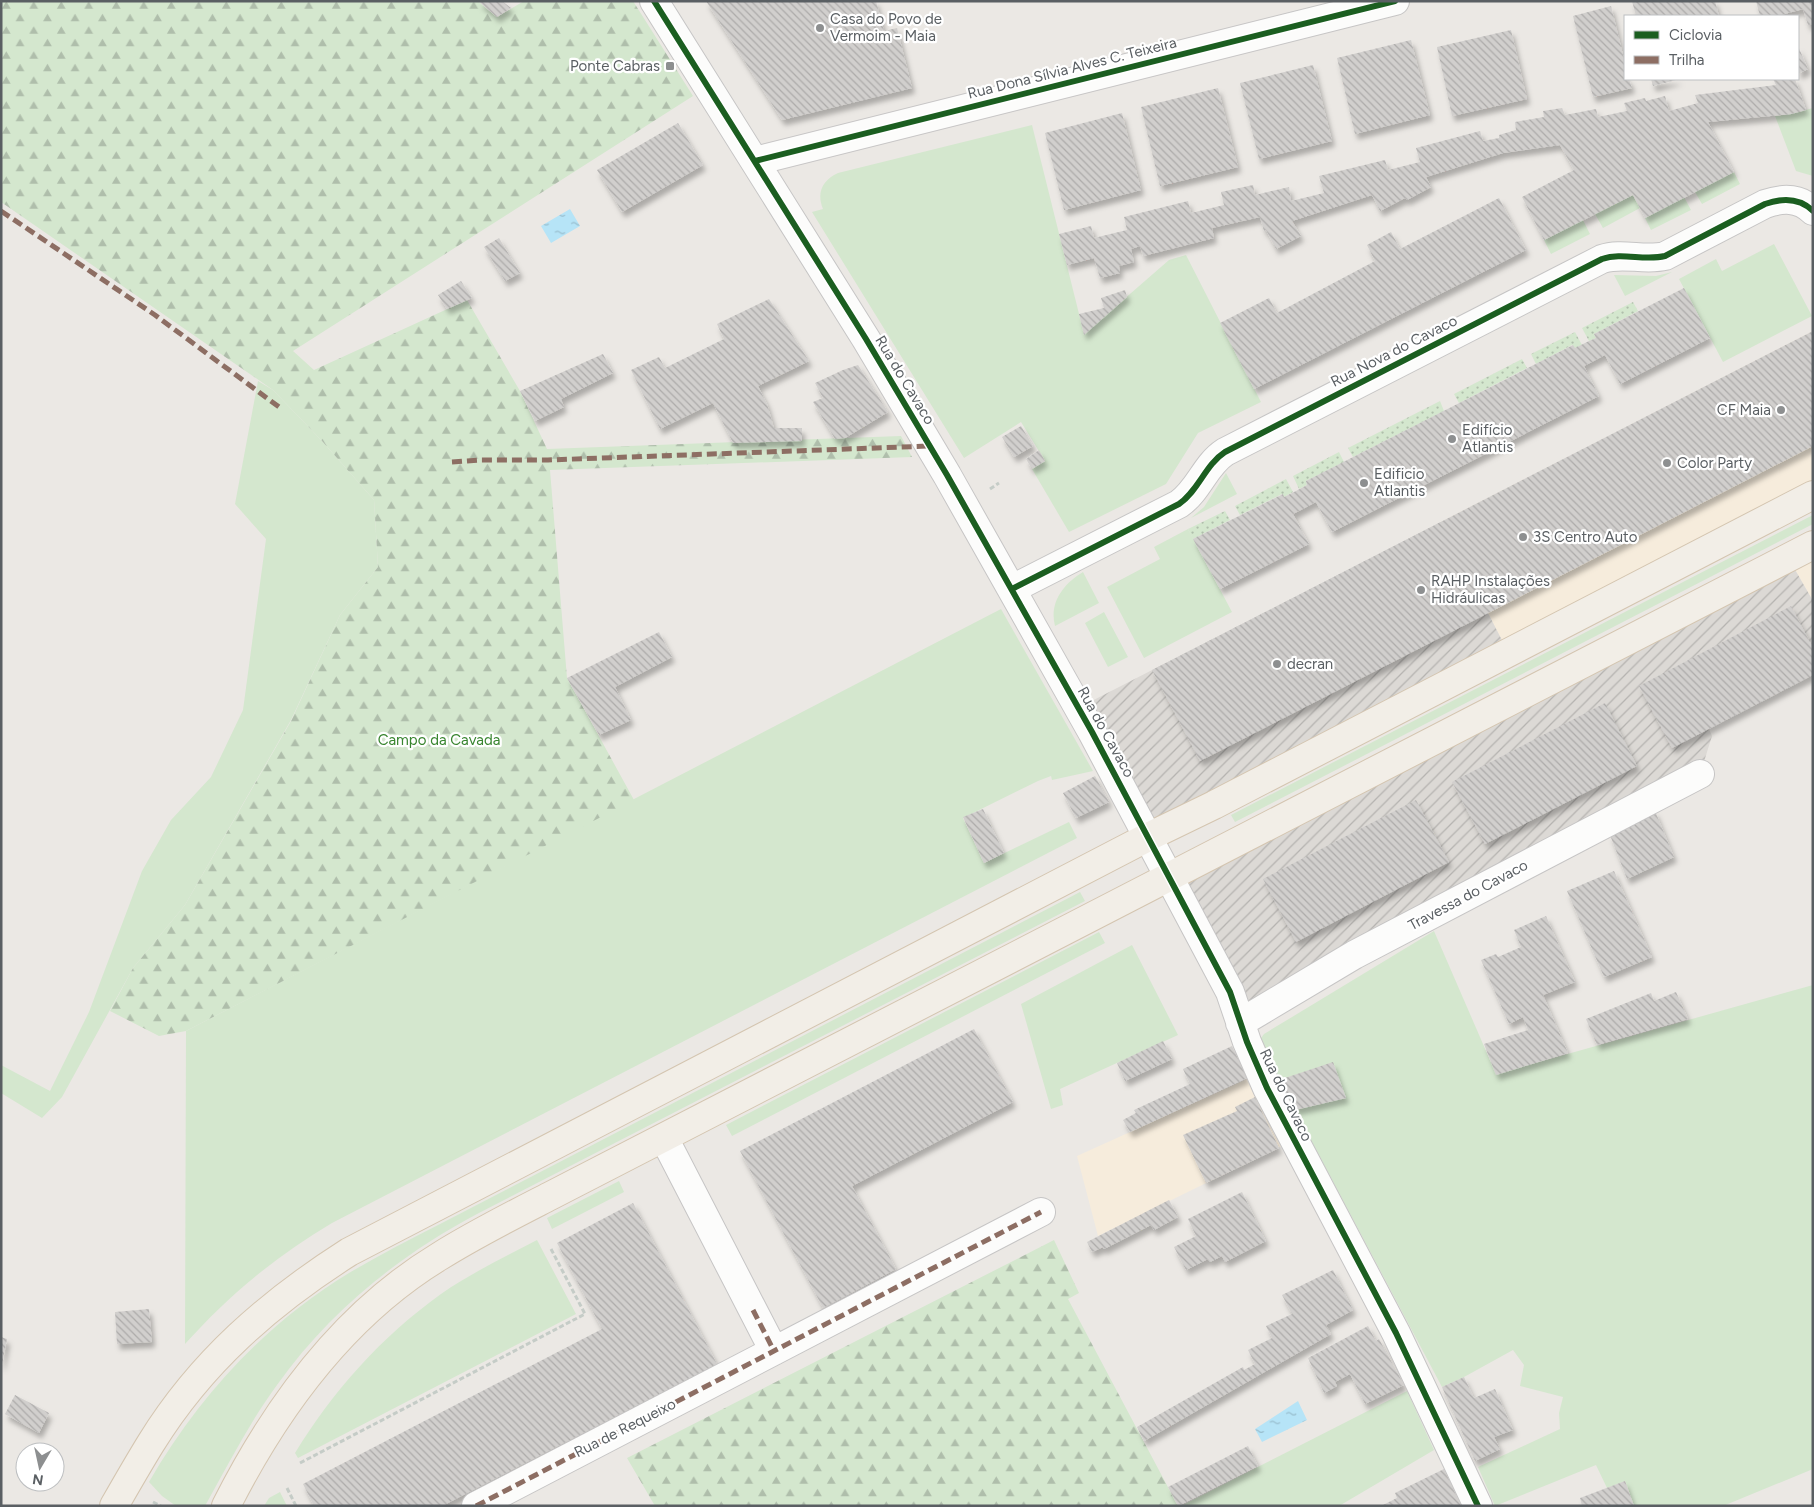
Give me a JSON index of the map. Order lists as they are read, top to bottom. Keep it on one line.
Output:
{"streets":{"street":["Rua Dona Sílvia Alves C. Teixeira","Rua Nova do Cavaco","Rua do Cavaco","Travessa do Cavaco","Rua de Requeixo"]},"crossings":[["Rua Dona Sílvia Alves C. Teixeira","Rua do Cavaco"],["Rua Nova do Cavaco","Rua do Cavaco"],["Rua do Cavaco","Travessa do Cavaco"]],"parks":["Campo da Cavada"],"places":{"other":["Casa do Povo de Vermoim - Maia","CF Maia","Edifício Atlantis","Color Party","Edificio Atlantis","3S Centro Auto","RAHP Instalações Hidráulicas","decran"],"transit":["Ponte Cabras"]},"legend":["Ciclovia","Trilha"],"north":"bottom"}
